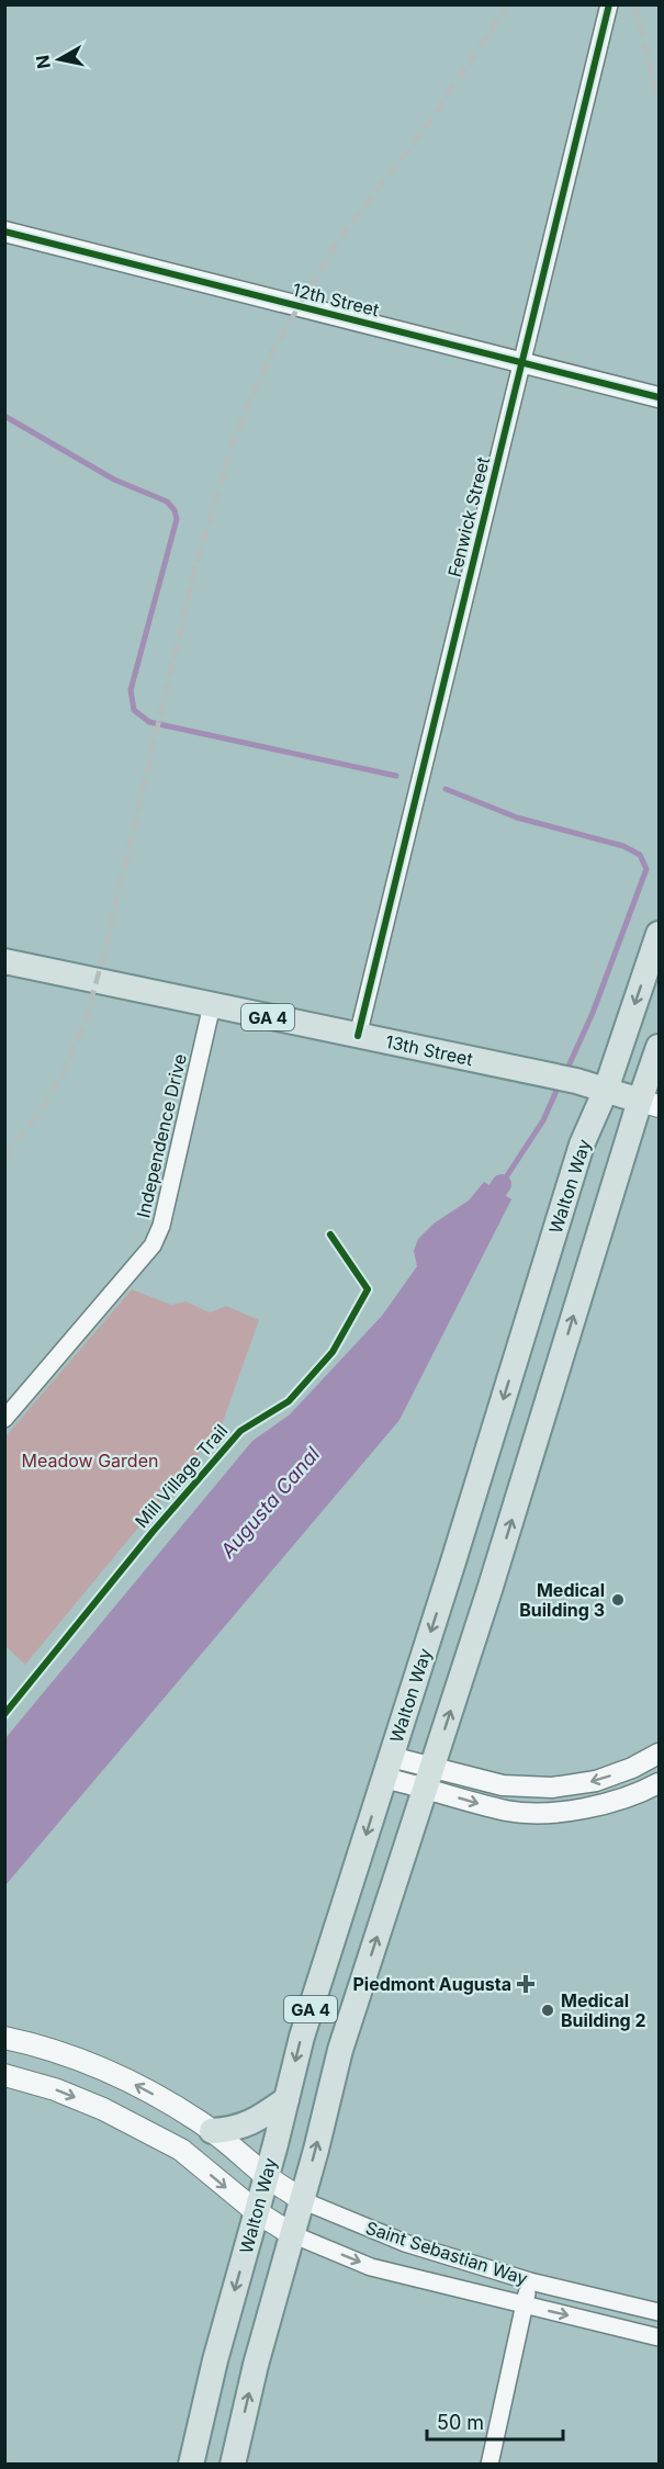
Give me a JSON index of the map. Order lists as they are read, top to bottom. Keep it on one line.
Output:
{"streets":{"main road":["GA 4","13th Street","Walton Way","Saint Sebastian Way"],"street":["12th Street","Fenwick Street","Independence Drive"],"cycle path":["Mill Village Trail"]},"crossings":[["12th Street","Fenwick Street"],["Fenwick Street","13th Street"],["GA 4","13th Street"],["GA 4","Saint Sebastian Way"],["13th Street","Independence Drive"],["13th Street","Walton Way"],["Walton Way","Saint Sebastian Way"]],"water":["Augusta Canal"],"parks":["Meadow Garden"],"places":{"other":["Medical Building 3","Medical Building 2"],"health":["Piedmont Augusta"]},"scale_bar":"50 m","north":"left"}
